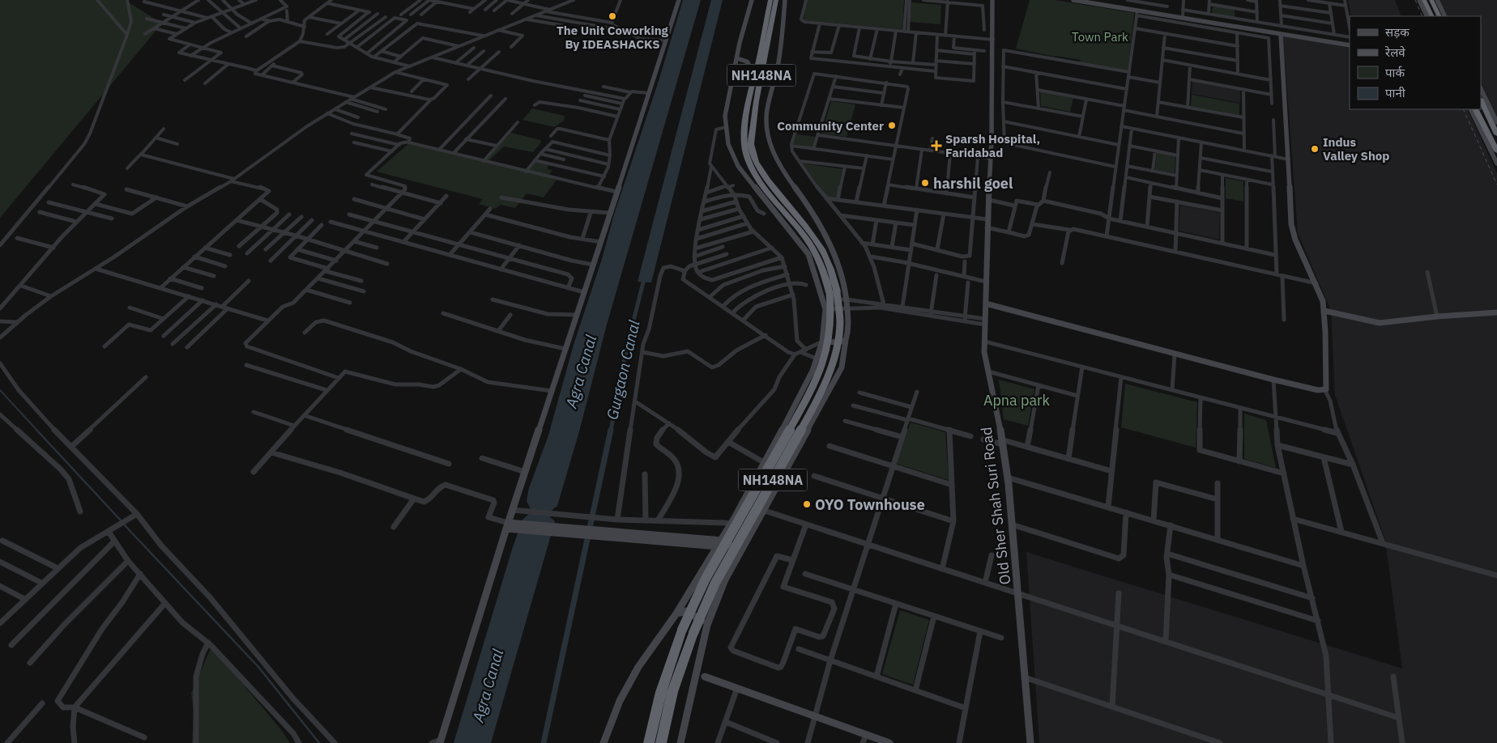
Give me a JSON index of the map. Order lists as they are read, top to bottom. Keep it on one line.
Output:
{"streets":{"highway":["NH148NA"],"street":["Old Sher Shah Suri Road"]},"water":["Gurgaon Canal","Agra Canal"],"parks":["Town Park","Apna park"],"places":{"other":["The Unit Coworking By IDEASHACKS","Community Center","Indus Valley Shop","harshil goel","OYO Townhouse"],"health":["Sparsh Hospital, Faridabad"]},"legend":["सड़क","रेलवे","पार्क","पानी"]}
